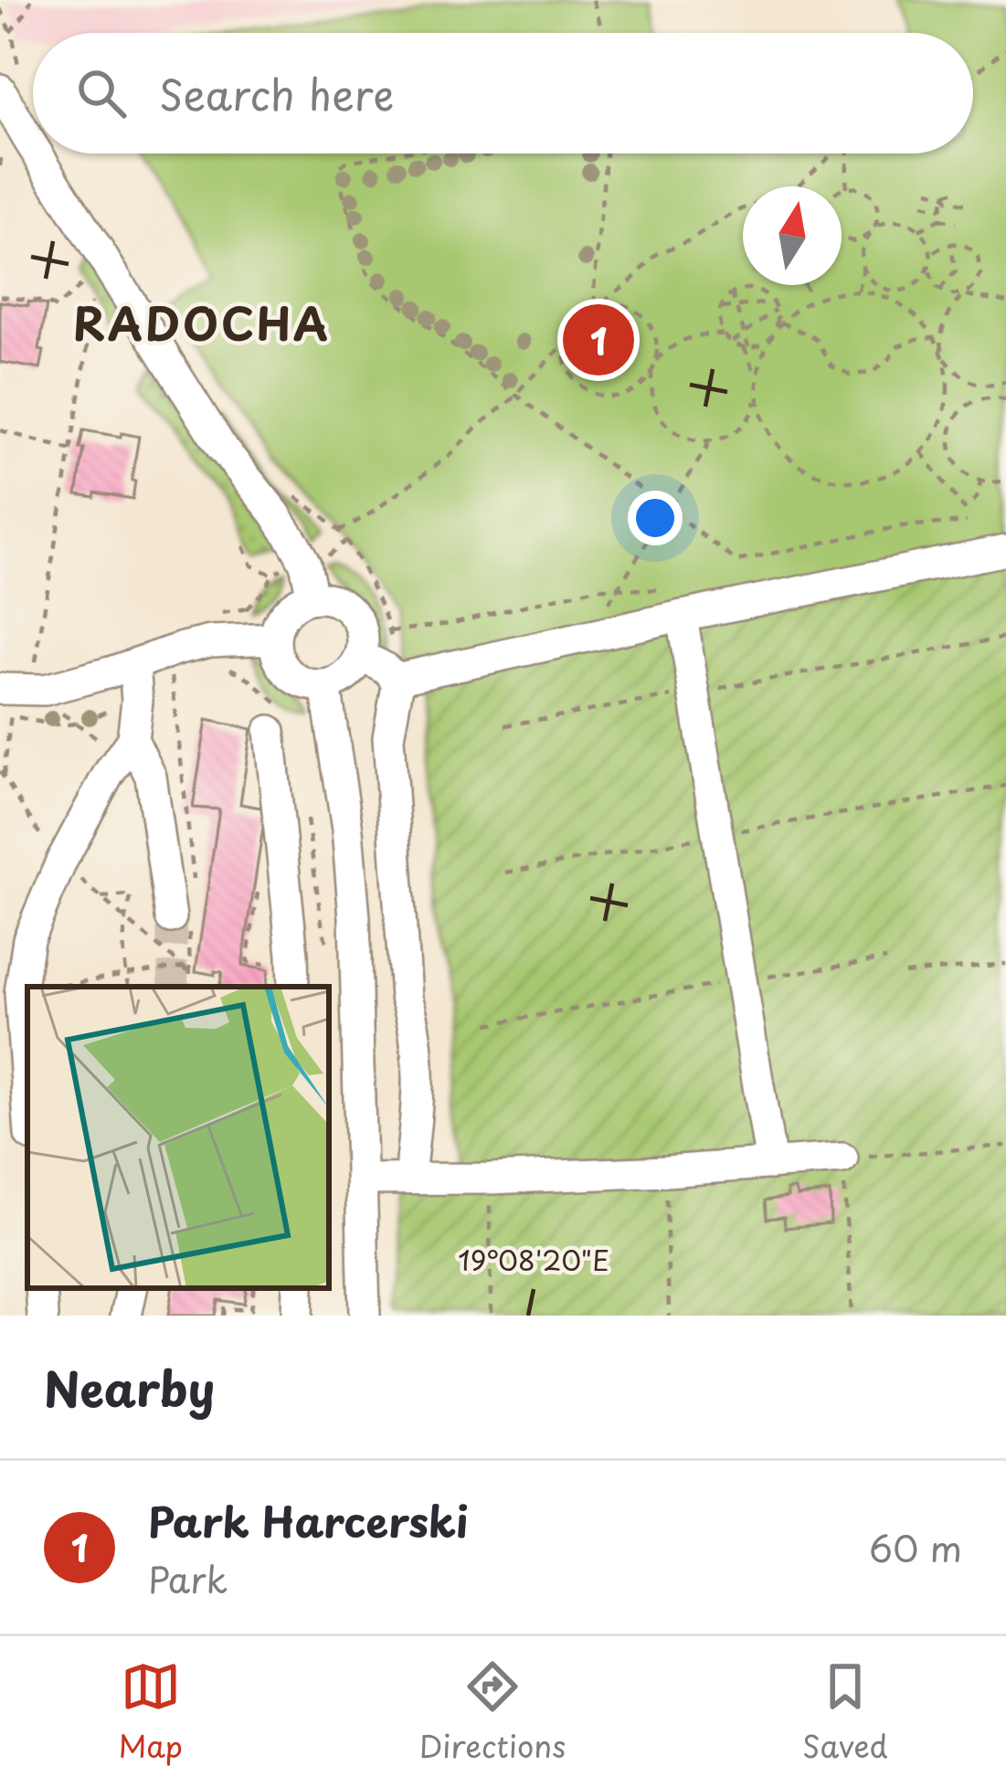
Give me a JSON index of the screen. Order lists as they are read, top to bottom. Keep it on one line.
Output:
{"districts":["RADOCHA"],"north":"top","page":{"search":"Search here","pins":"1","heading":"Nearby","list":[{"mark":"1","name":"Park Harcerski","note":"Park","value":"60 m"}],"nav":["Map","Directions","Saved"]},"coordinates":["19°08'20\"E"]}
